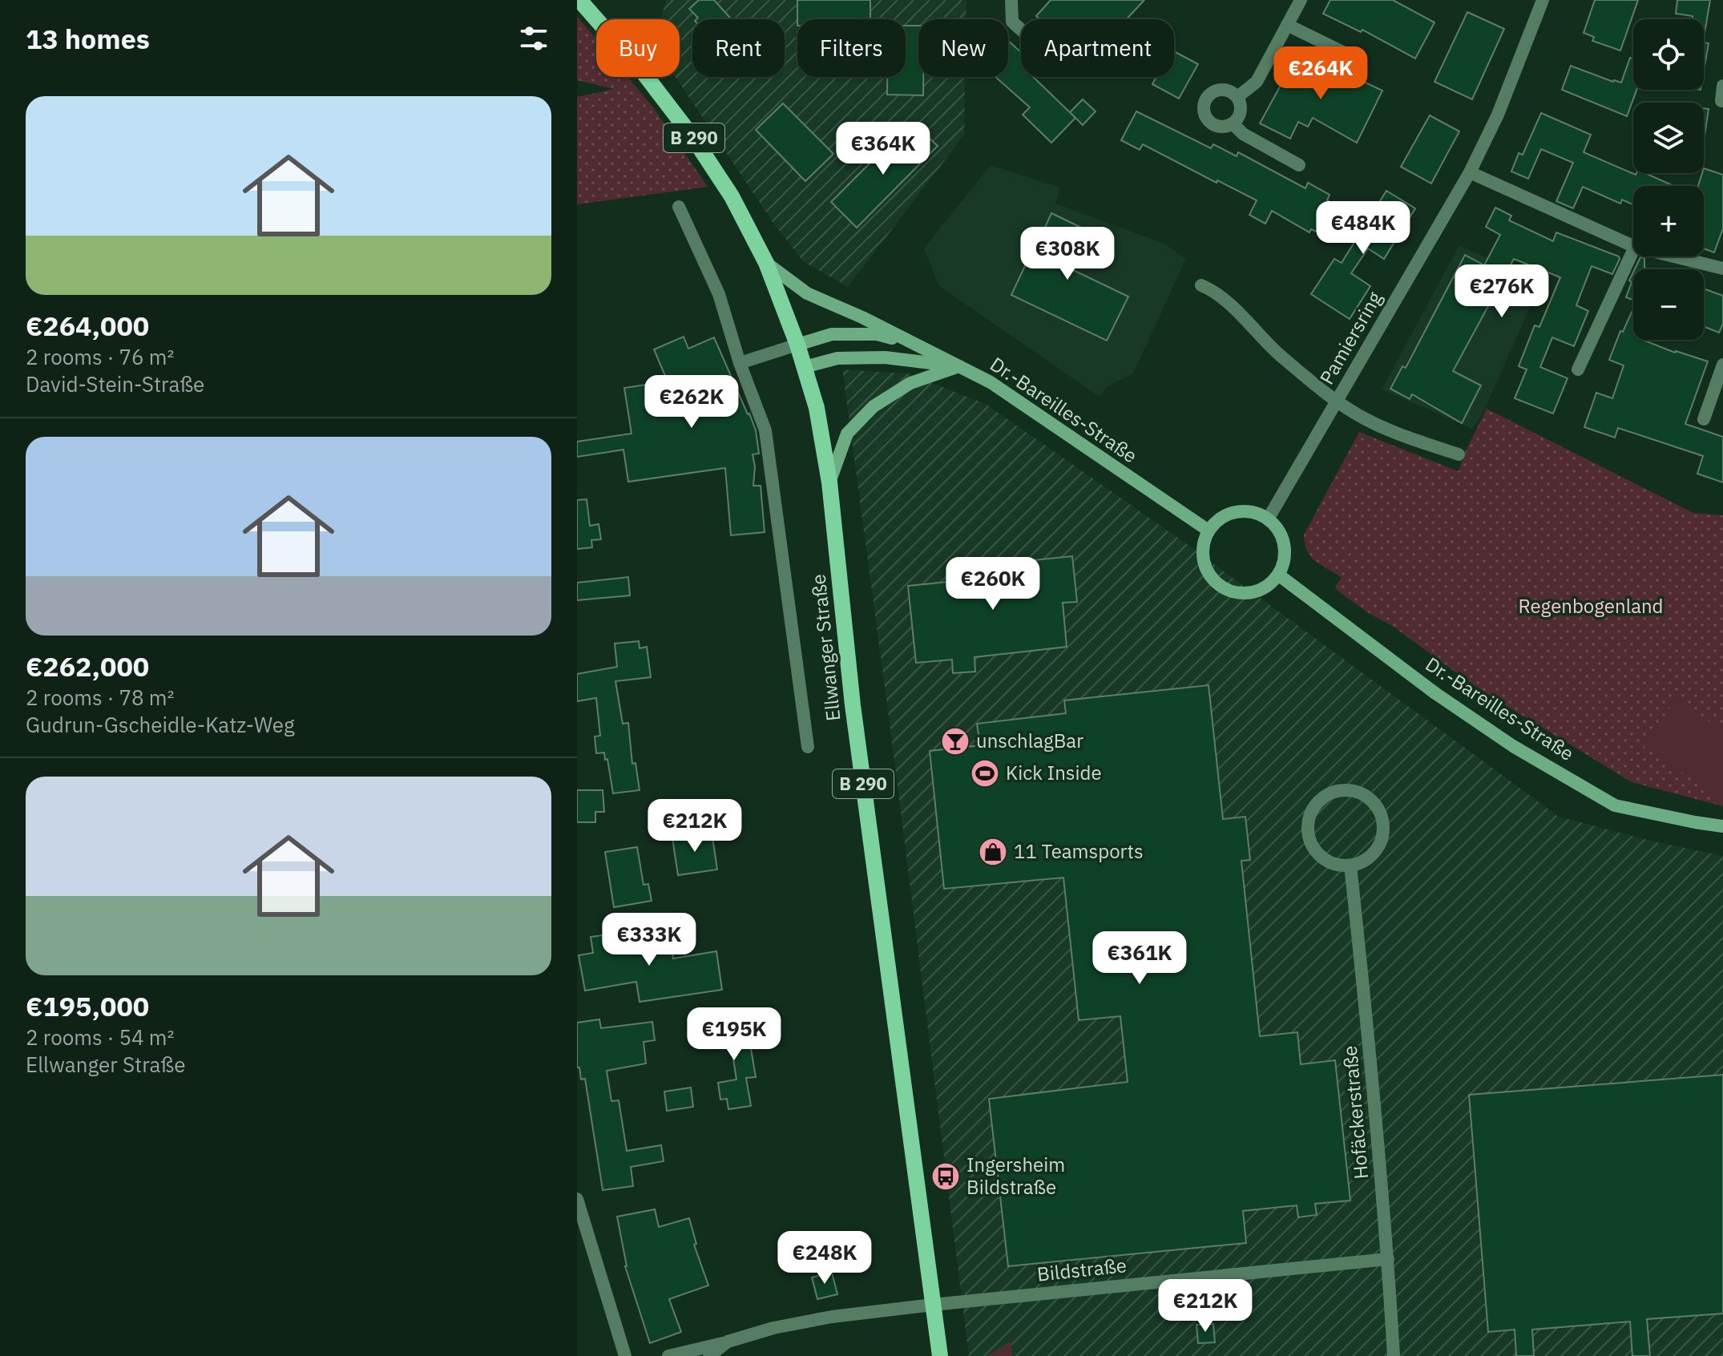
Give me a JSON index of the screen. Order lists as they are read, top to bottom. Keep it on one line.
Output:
{"streets":{"main road":["B 290","Dr.-Bareilles-Straße","Ellwanger Straße"],"street":["Pamiersring","Hofäckerstraße","Bildstraße"]},"crossings":[["Pamiersring","Dr.-Bareilles-Straße"],["Dr.-Bareilles-Straße","Ellwanger Straße"],["Ellwanger Straße","Bildstraße"],["Hofäckerstraße","Bildstraße"]],"parks":["Regenbogenland"],"places":{"bar":["unschlagBar"],"sports":["Kick Inside"],"shop":["11 Teamsports"],"bus stop":["Ingersheim Bildstraße"]},"page":{"heading":"13 homes","map_buttons":["+","−"],"chip":["Buy","Rent","Filters","New","Apartment"],"price":["€264K","€364K","€484K","€308K","€276K","€262K","€260K","€212K","€333K","€361K","€195K","€248K","€212K"],"list":[{"name":"€264,000","note":"2 rooms · 76 m² · David-Stein-Straße"},{"name":"€262,000","note":"2 rooms · 78 m² · Gudrun-Gscheidle-Katz-Weg"},{"name":"€195,000","note":"2 rooms · 54 m² · Ellwanger Straße"}]}}
